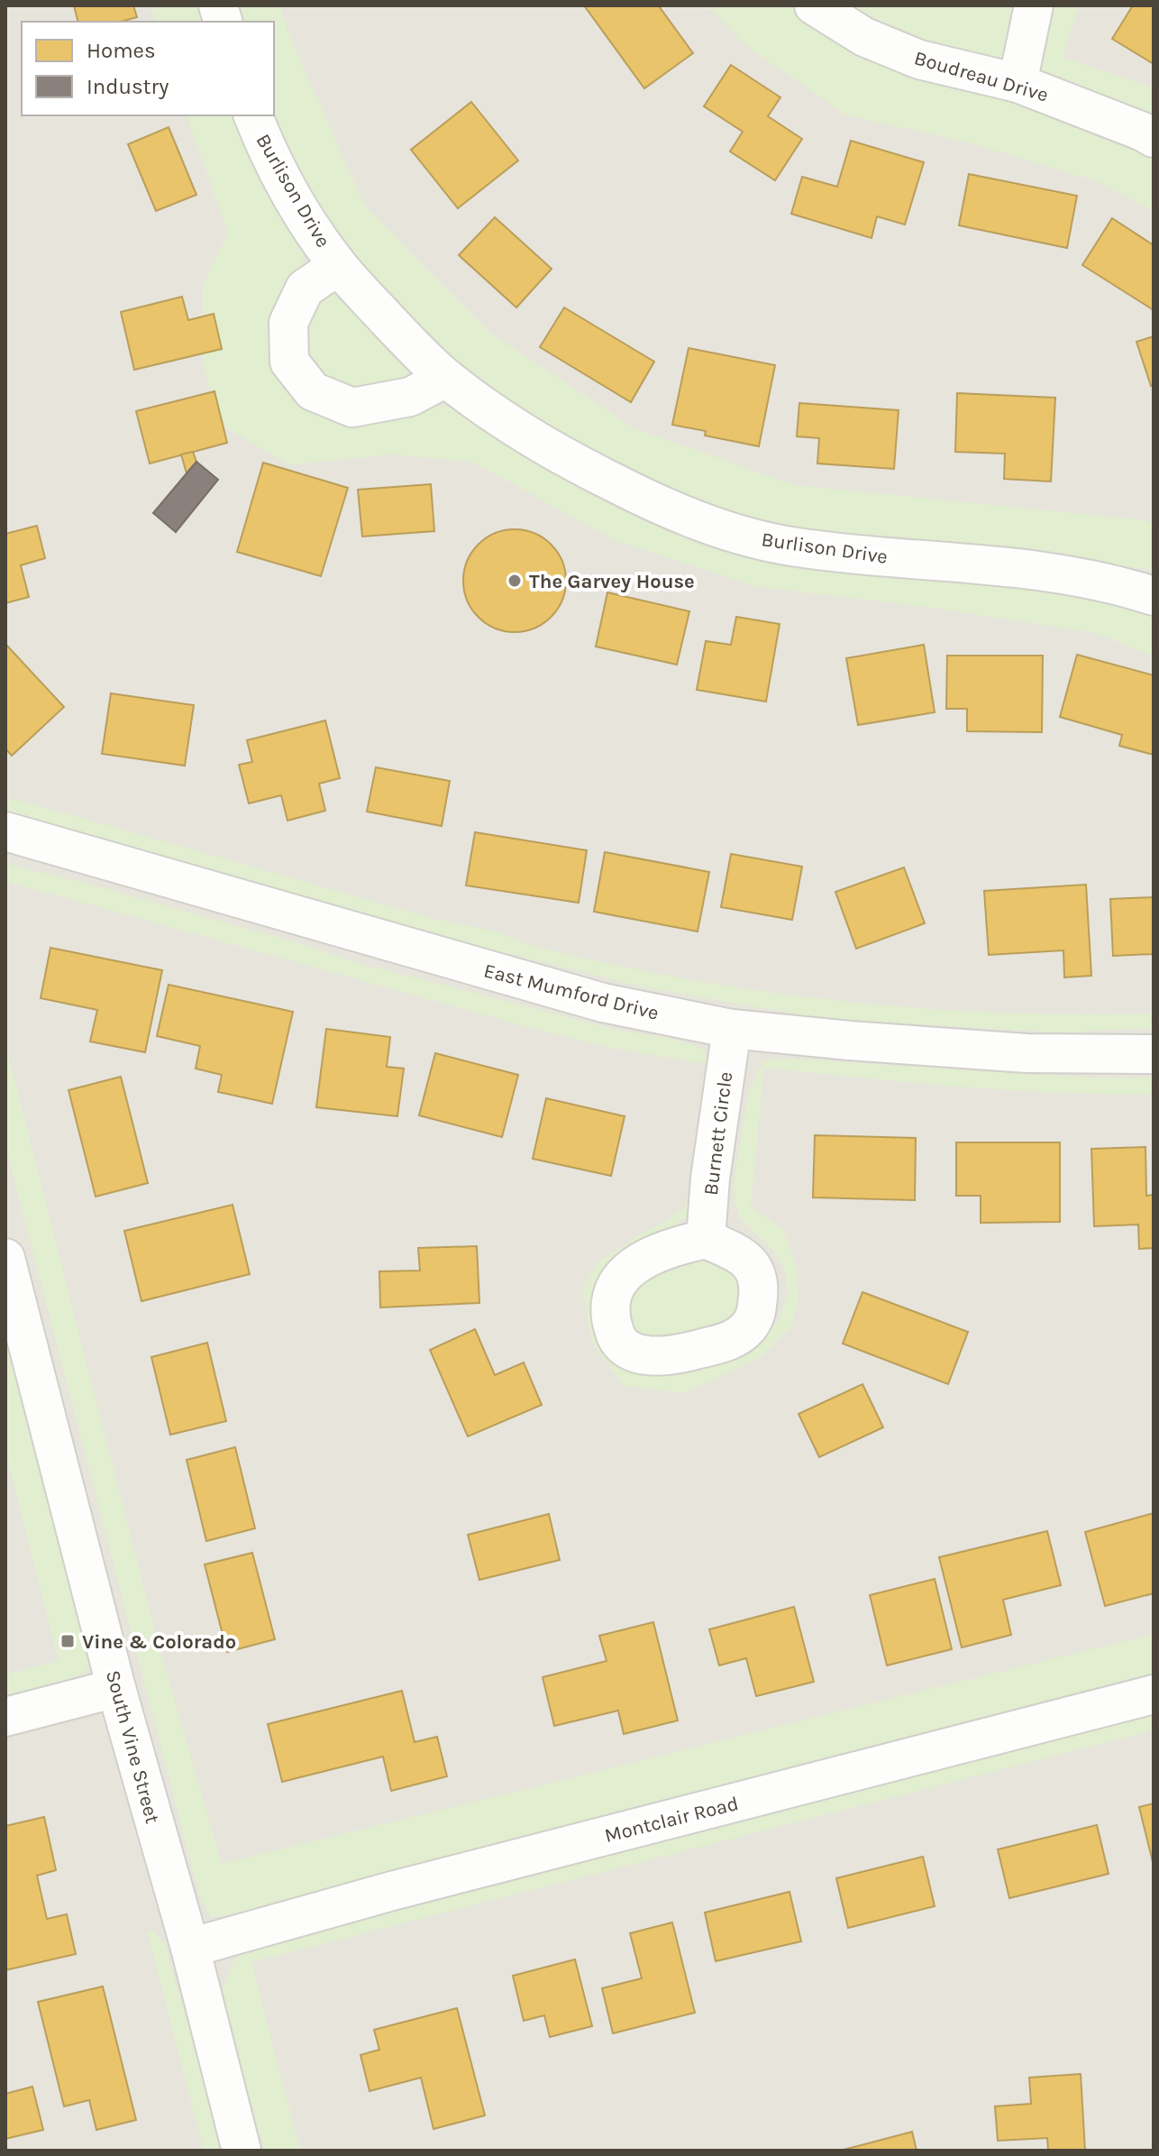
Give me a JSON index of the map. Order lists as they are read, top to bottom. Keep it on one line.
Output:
{"streets":{"street":["Boudreau Drive","Burlison Drive","East Mumford Drive","Burnett Circle","South Vine Street","Montclair Road"]},"crossings":[["East Mumford Drive","Burnett Circle"],["South Vine Street","Montclair Road"]],"places":{"other":["The Garvey House"],"transit":["Vine & Colorado"]},"legend":["Homes","Industry"]}
